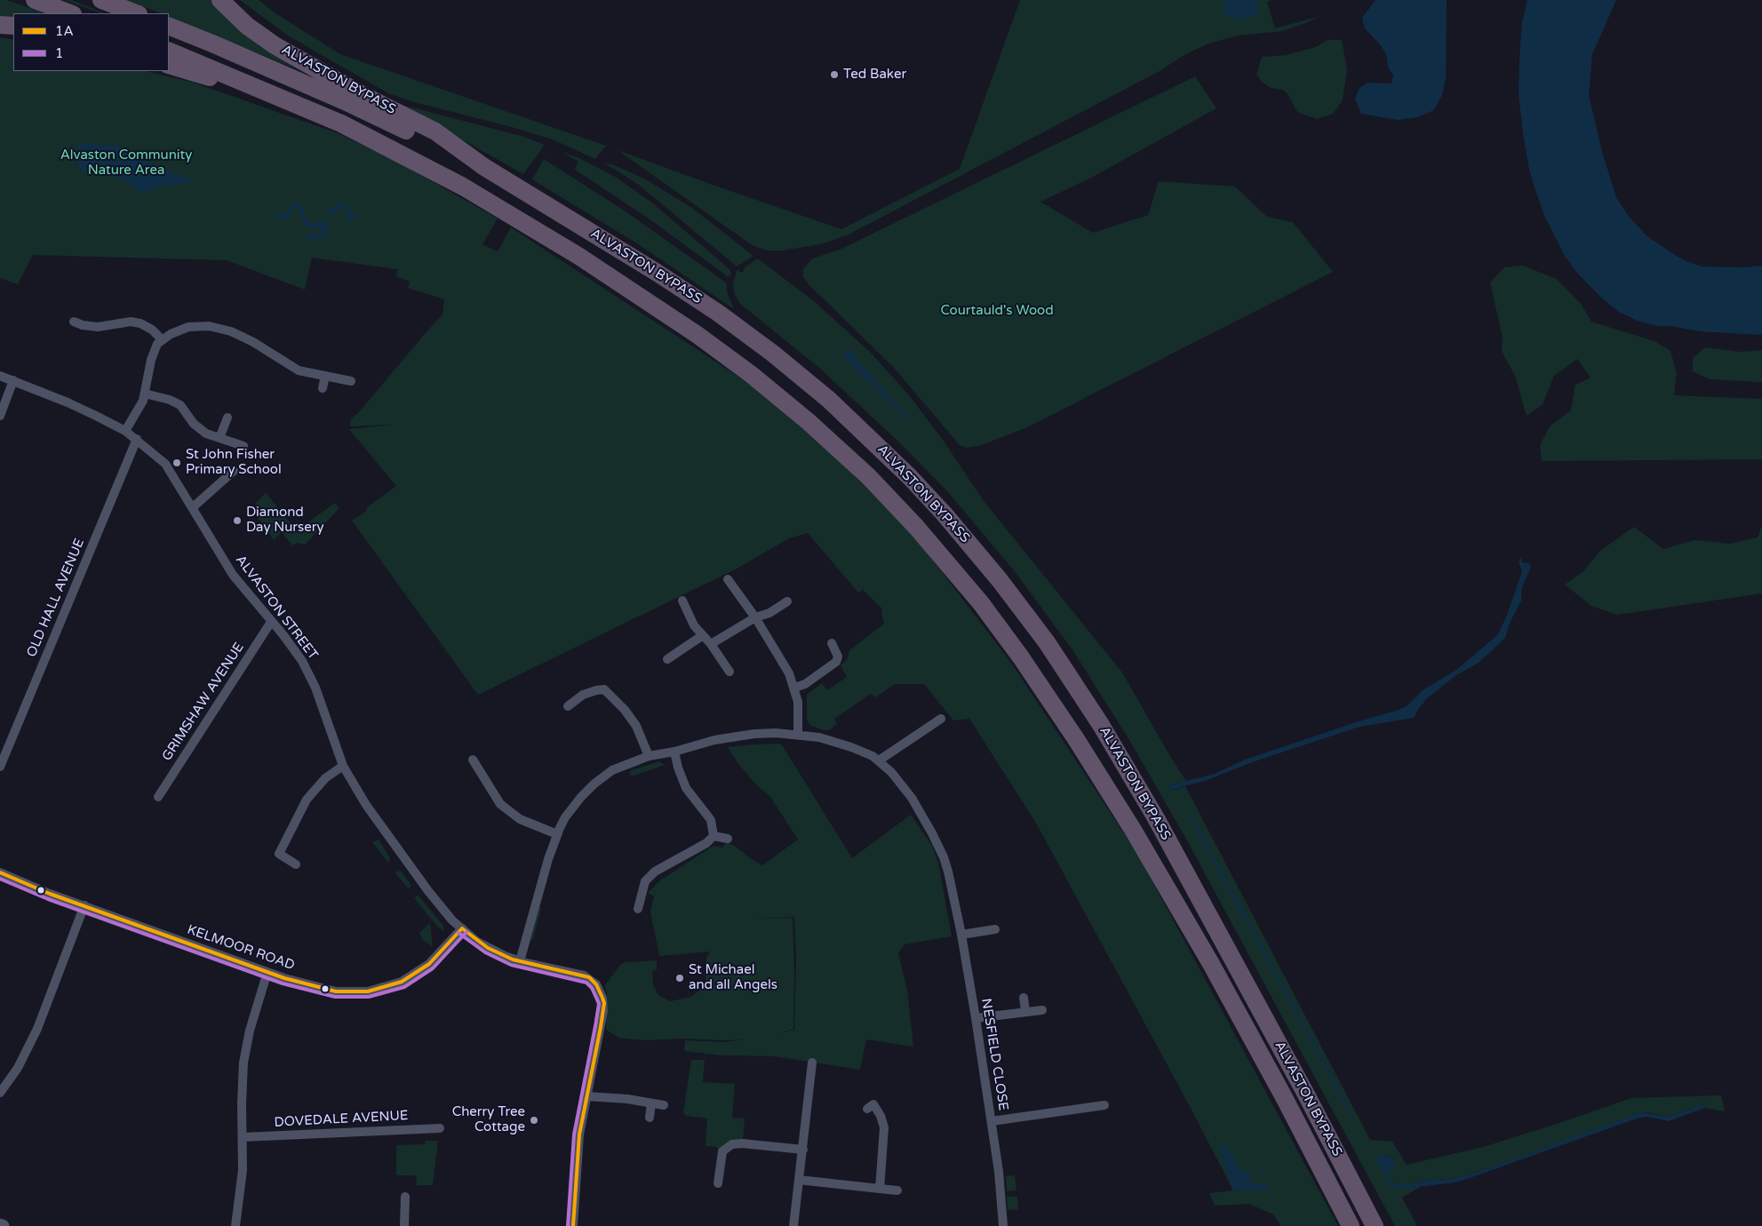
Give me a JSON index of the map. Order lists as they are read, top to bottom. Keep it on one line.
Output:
{"streets":{"highway":["ALVASTON BYPASS"],"street":["OLD HALL AVENUE","ALVASTON STREET","GRIMSHAW AVENUE","KELMOOR ROAD","NESFIELD CLOSE","DOVEDALE AVENUE"]},"crossings":[["OLD HALL AVENUE","ALVASTON STREET"],["ALVASTON STREET","GRIMSHAW AVENUE"],["ALVASTON STREET","KELMOOR ROAD"],["ALVASTON STREET","NESFIELD CLOSE"]],"parks":["Alvaston Community Nature Area","Courtauld's Wood"],"places":["Ted Baker","St John Fisher Primary School","Diamond Day Nursery","St Michael and all Angels","Cherry Tree Cottage"],"lines":["transit line 1A","transit line 1"],"legend":["1A","1"]}
